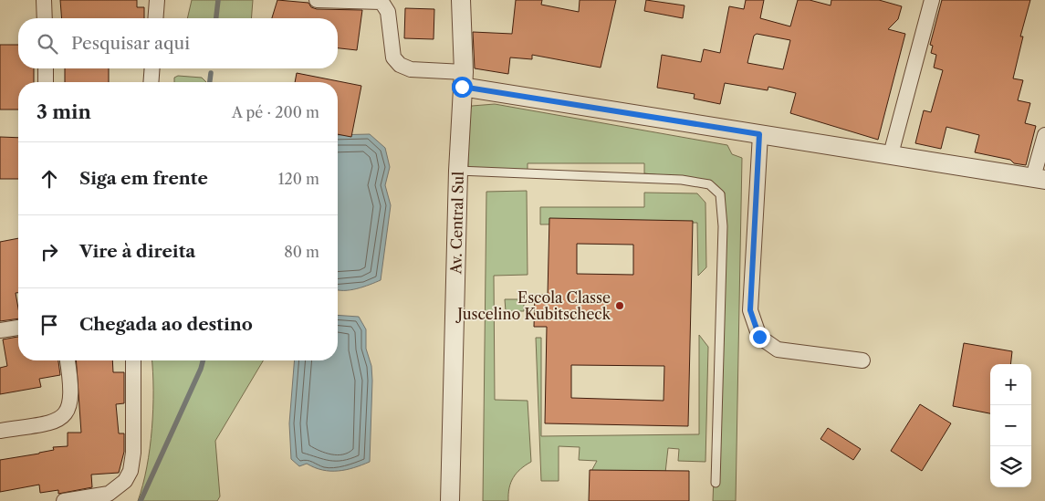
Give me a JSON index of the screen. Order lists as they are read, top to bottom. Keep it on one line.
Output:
{"streets":{"street":["Av. Central Sul"]},"places":["Escola Classe Juscelino Kubitscheck"],"page":{"search":"Pesquisar aqui","heading":["3 min","A pé · 200 m"],"list":[["Siga em frente","120 m"],["Vire à direita","80 m"],"Chegada ao destino"],"map_buttons":["+","−"]}}
